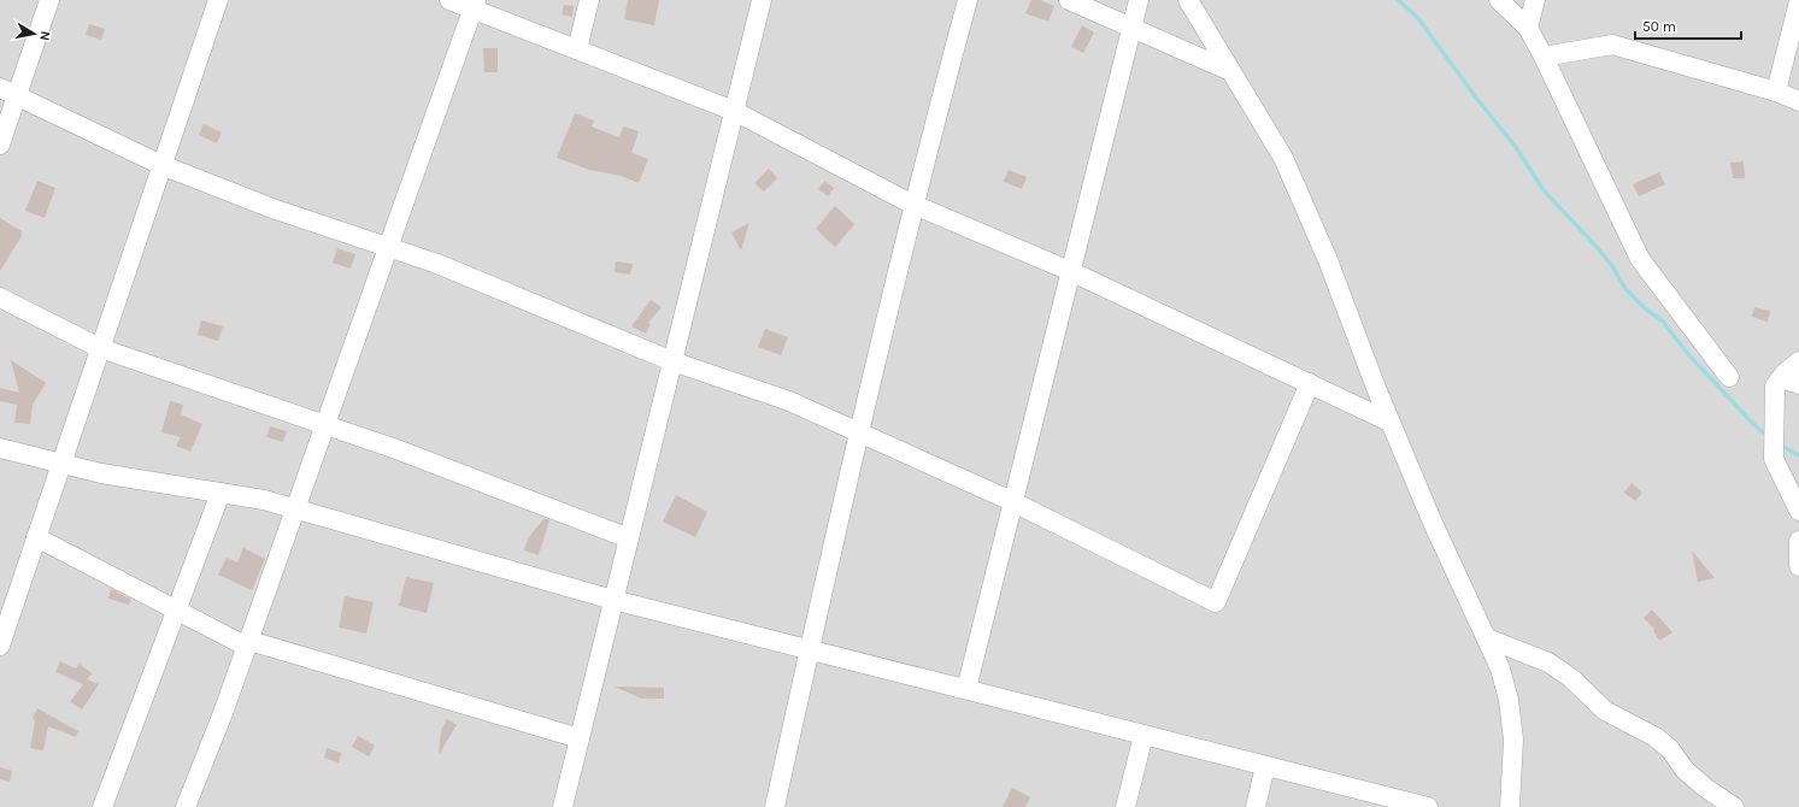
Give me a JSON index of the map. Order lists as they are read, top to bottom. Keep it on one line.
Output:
{"scale_bar":"50 m","north":"right"}
